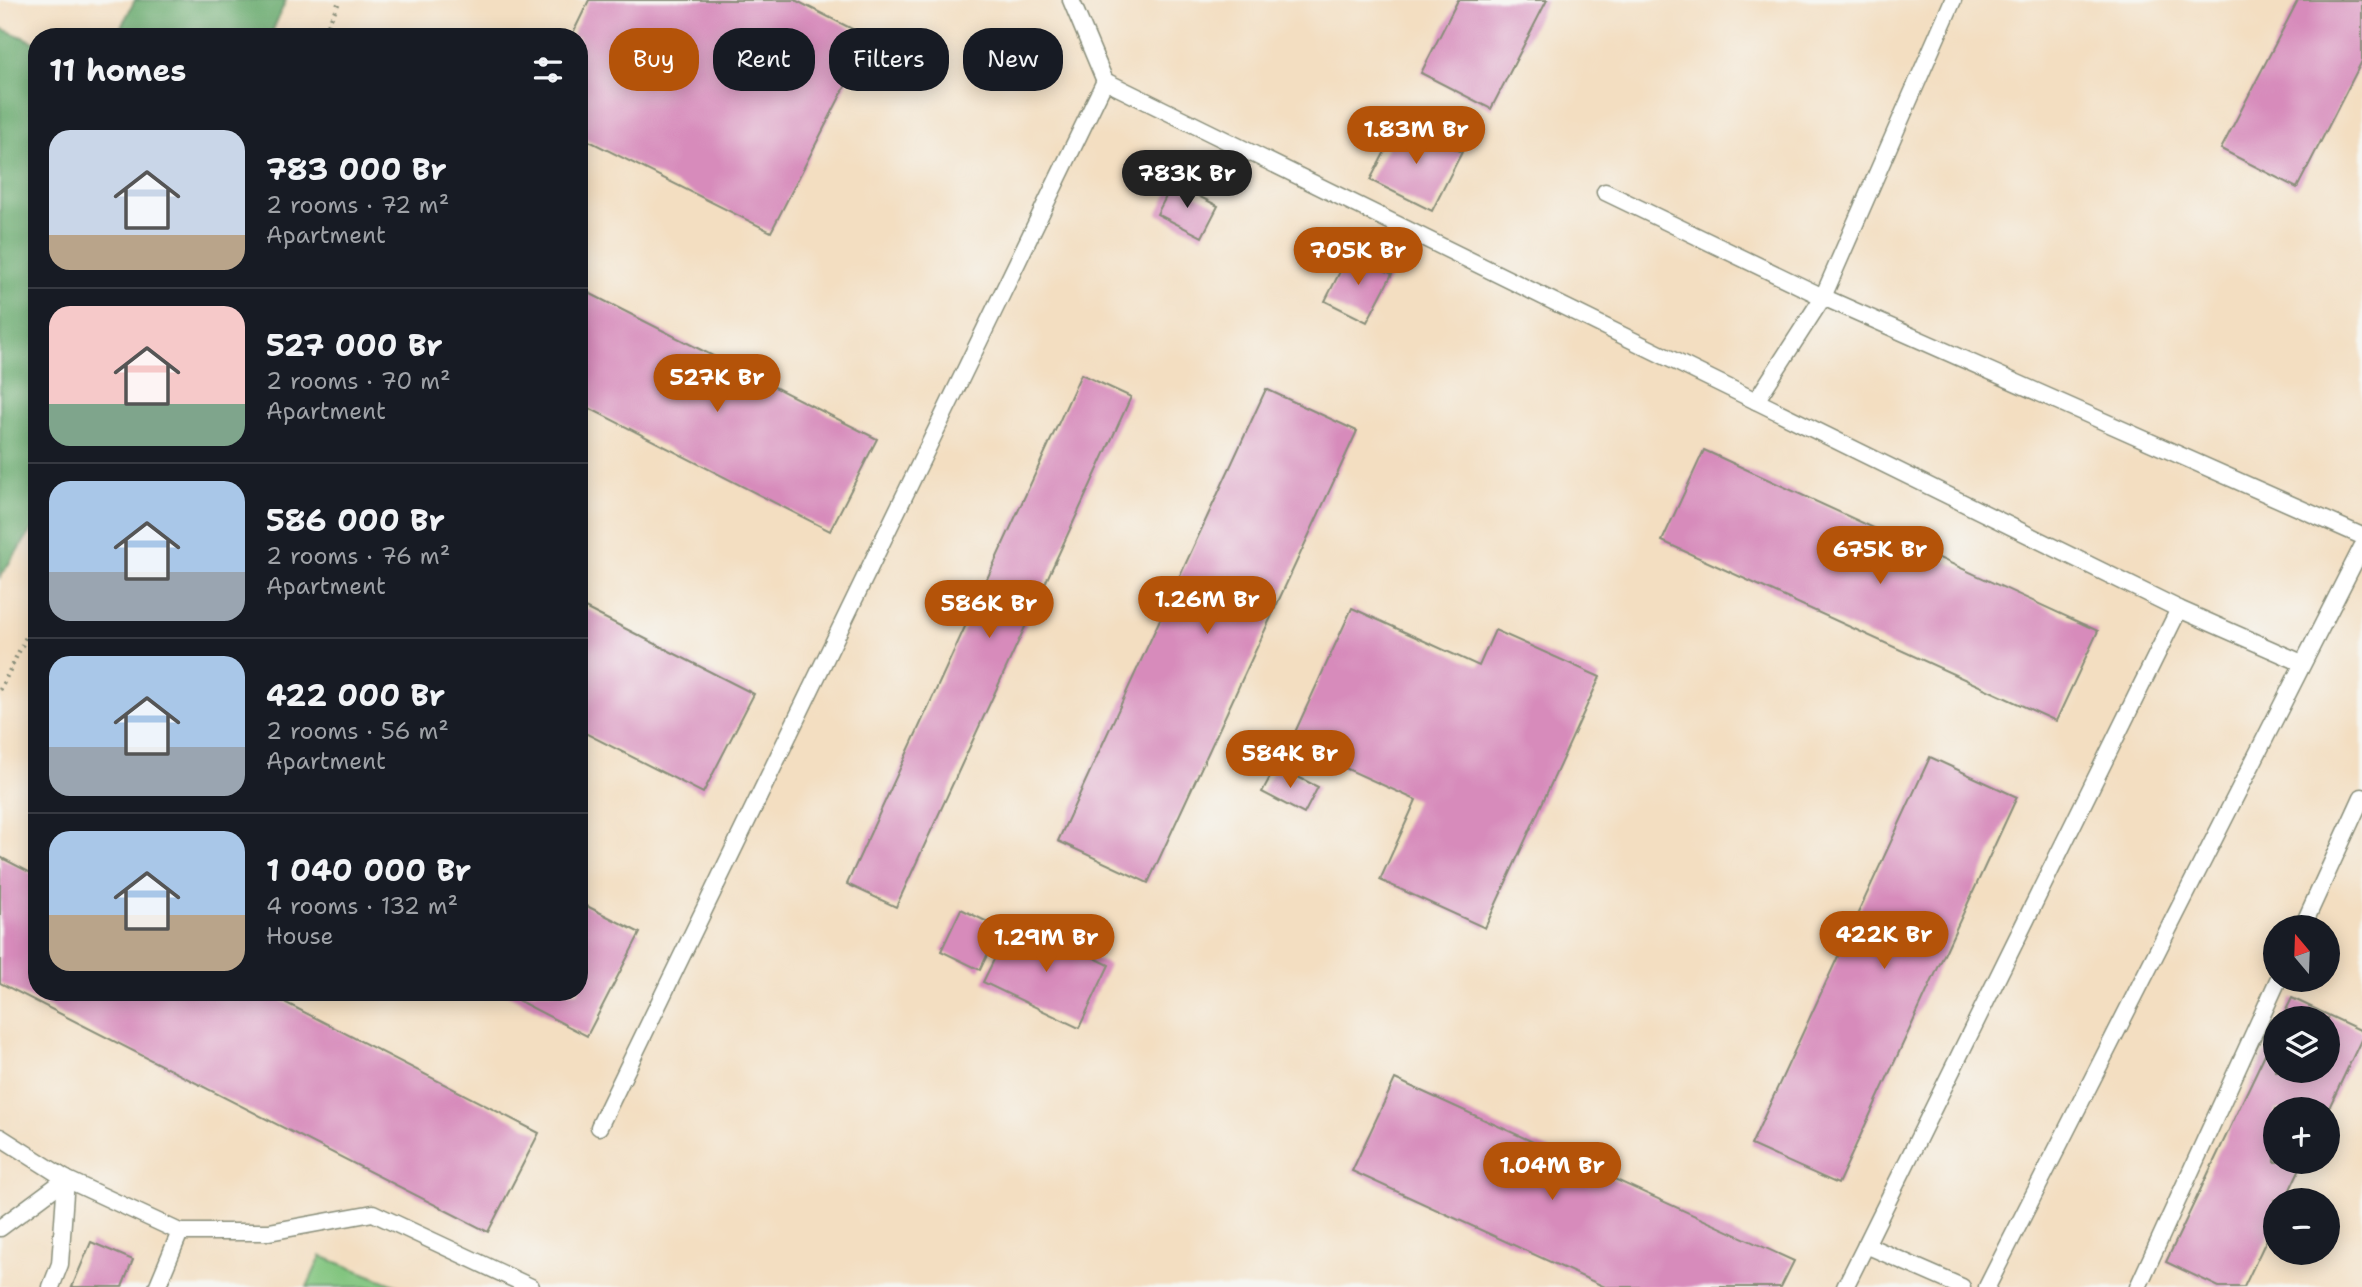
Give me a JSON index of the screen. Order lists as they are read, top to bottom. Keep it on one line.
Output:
{"north":"top","page":{"chip":["Buy","Rent","Filters","New"],"heading":"11 homes","price":["1.83M Br","783K Br","705K Br","527K Br","675K Br","1.26M Br","586K Br","584K Br","422K Br","1.29M Br","1.04M Br"],"list":[{"name":"783 000 Br","note":"2 rooms · 72 m² · Apartment"},{"name":"527 000 Br","note":"2 rooms · 70 m² · Apartment"},{"name":"586 000 Br","note":"2 rooms · 76 m² · Apartment"},{"name":"422 000 Br","note":"2 rooms · 56 m² · Apartment"},{"name":"1 040 000 Br","note":"4 rooms · 132 m² · House"}],"map_buttons":["+","−"]}}
